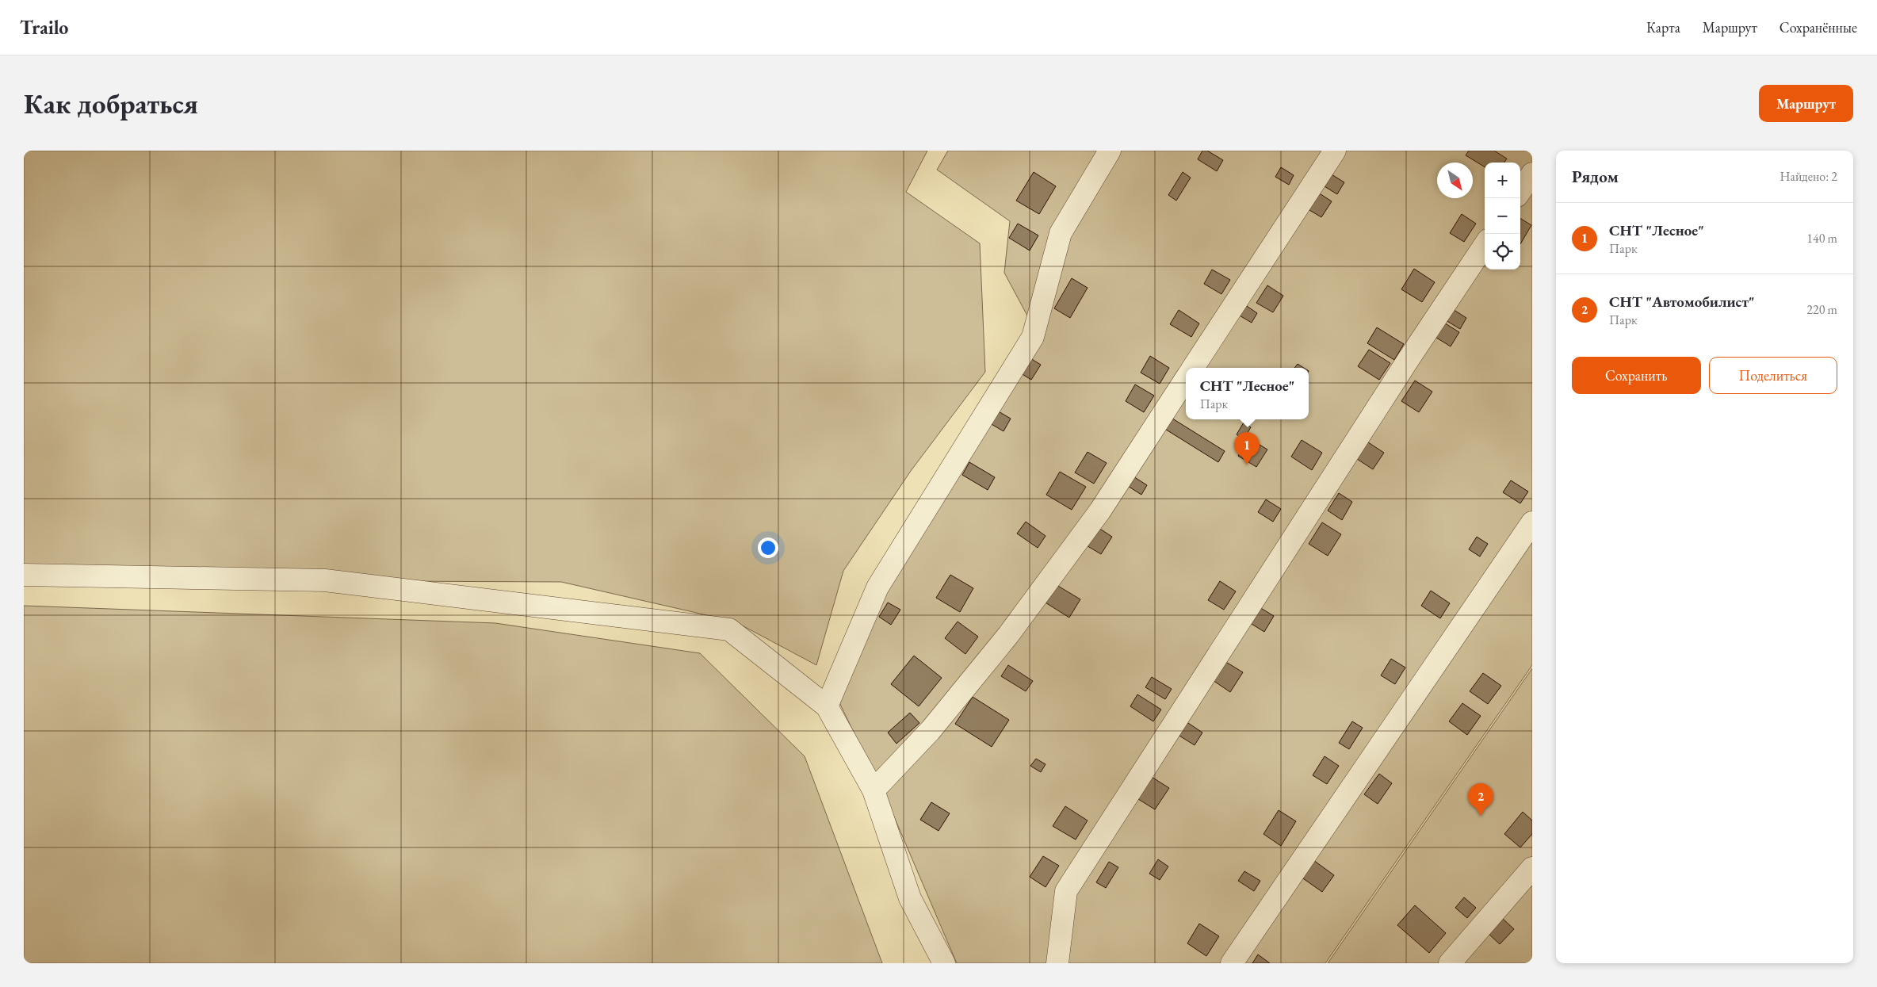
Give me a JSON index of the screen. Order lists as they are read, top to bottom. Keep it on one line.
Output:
{"north":"bottom right","page":{"header":"Trailo","nav":["Карта","Маршрут","Сохранённые"],"buttons":["Маршрут",["Сохранить","Поделиться"]],"title":"Как добраться","heading":["Рядом","Найдено: 2"],"map_buttons":["+","−"],"list":[{"mark":"1","name":"СНТ \"Лесное\"","note":"Парк","value":"140 m"},{"mark":"2","name":"СНТ \"Автомобилист\"","note":"Парк","value":"220 m"}],"popup":["СНТ \"Лесное\"","Парк"],"pins":["1","2"]}}
